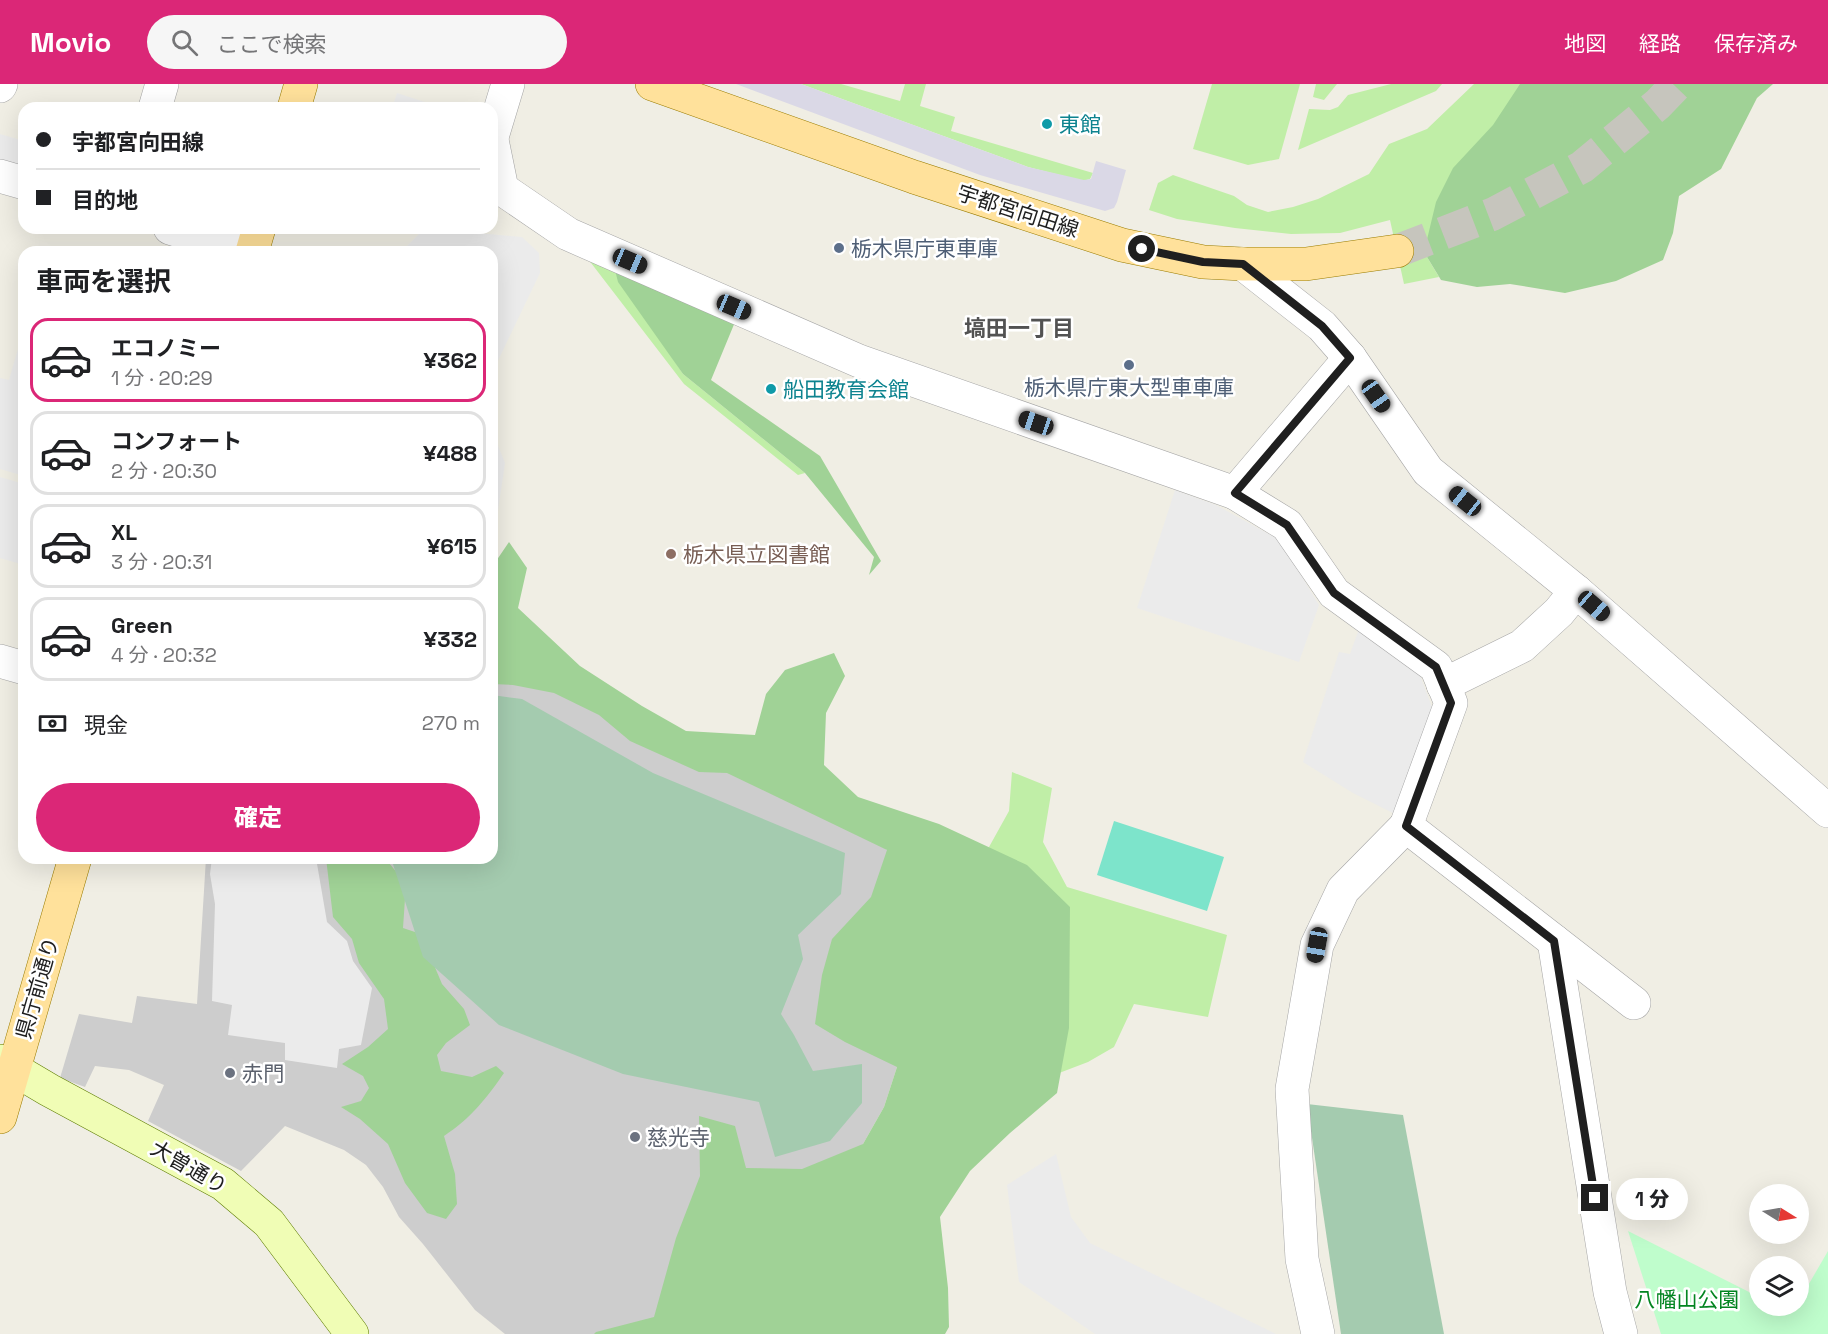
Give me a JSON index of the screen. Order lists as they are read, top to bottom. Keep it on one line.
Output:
{"streets":{"main road":["宇都宮向田線","県庁前通り"],"street":["大曽通り"]},"crossings":[["県庁前通り","大曽通り"]],"districts":["塙田一丁目"],"parks":["八幡山公園"],"places":["東館","栃木県庁東車庫","栃木県庁東大型車車庫","船田教育会館","栃木県立図書館","赤門","慈光寺"],"north":"right","page":{"header":"Movio","search":"ここで検索","nav":["地図","経路","保存済み"],"banner":["宇都宮向田線","目的地"],"heading":"車両を選択","list":[{"name":"エコノミー","note":"1 分 · 20:29","value":"¥362"},{"name":"コンフォート","note":"2 分 · 20:30","value":"¥488"},{"name":"XL","note":"3 分 · 20:31","value":"¥615"},{"name":"Green","note":"4 分 · 20:32","value":"¥332"}],"pay":["現金","270 m"],"buttons":"確定","bubble":"1 分"}}
